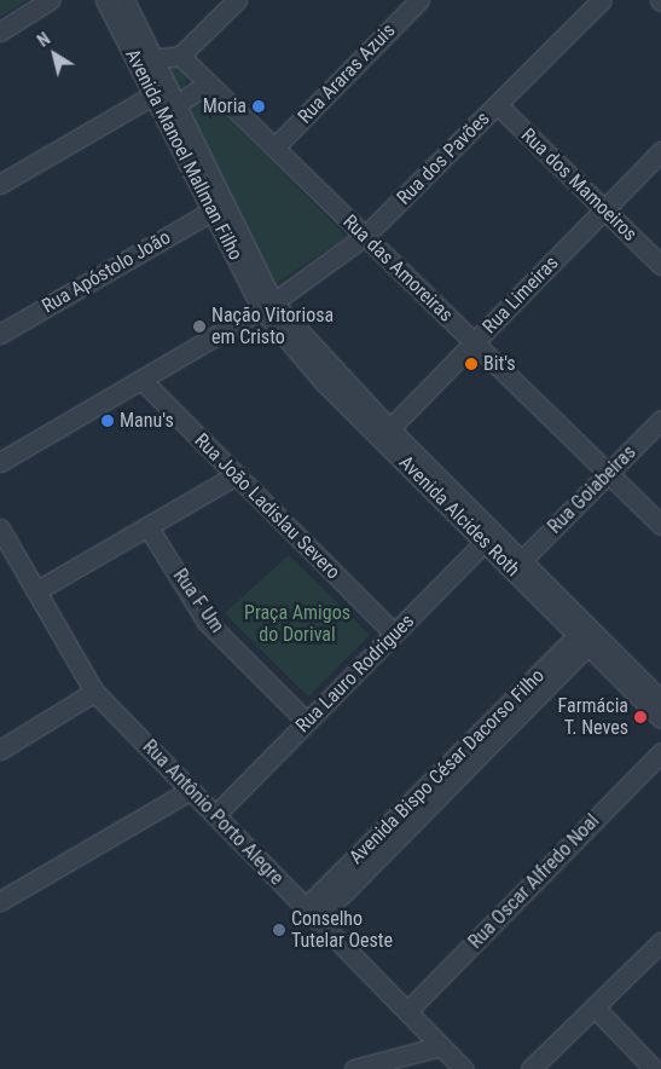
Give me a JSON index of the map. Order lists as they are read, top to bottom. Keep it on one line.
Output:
{"streets":{"street":["Rua Araras Azuis","Avenida Manoel Mallman Filho","Rua dos Pavões","Rua dos Mamoeiros","Rua das Amoreiras","Rua Apóstolo João","Rua Limeiras","Rua Goiabeiras","Rua João Ladislau Severo","Avenida Alcides Roth","Rua F Um","Rua Lauro Rodrigues","Avenida Bispo César Dacorso Filho","Rua Antônio Porto Alegre","Rua Oscar Alfredo Noal"]},"crossings":[["Rua Araras Azuis","Rua das Amoreiras"],["Avenida Manoel Mallman Filho","Rua dos Pavões"],["Avenida Manoel Mallman Filho","Rua Apóstolo João"],["Avenida Manoel Mallman Filho","Avenida Alcides Roth"],["Rua dos Pavões","Rua dos Mamoeiros"],["Rua dos Pavões","Rua das Amoreiras"],["Rua dos Pavões","Rua João Ladislau Severo"],["Rua dos Pavões","Avenida Alcides Roth"],["Rua dos Mamoeiros","Rua Limeiras"],["Rua das Amoreiras","Rua Limeiras"],["Rua das Amoreiras","Rua Goiabeiras"],["Rua Limeiras","Avenida Alcides Roth"],["Rua Goiabeiras","Avenida Alcides Roth"],["Rua João Ladislau Severo","Rua Lauro Rodrigues"],["Avenida Alcides Roth","Rua Lauro Rodrigues"],["Avenida Alcides Roth","Avenida Bispo César Dacorso Filho"],["Rua F Um","Rua Lauro Rodrigues"],["Rua Lauro Rodrigues","Rua Antônio Porto Alegre"],["Avenida Bispo César Dacorso Filho","Rua Antônio Porto Alegre"],["Rua Antônio Porto Alegre","Rua Oscar Alfredo Noal"]],"parks":["Praça Amigos do Dorival"],"places":["Moria","Nação Vitoriosa em Cristo","Bit's","Manu's","Farmácia T. Neves","Conselho Tutelar Oeste"],"north":"top left"}
